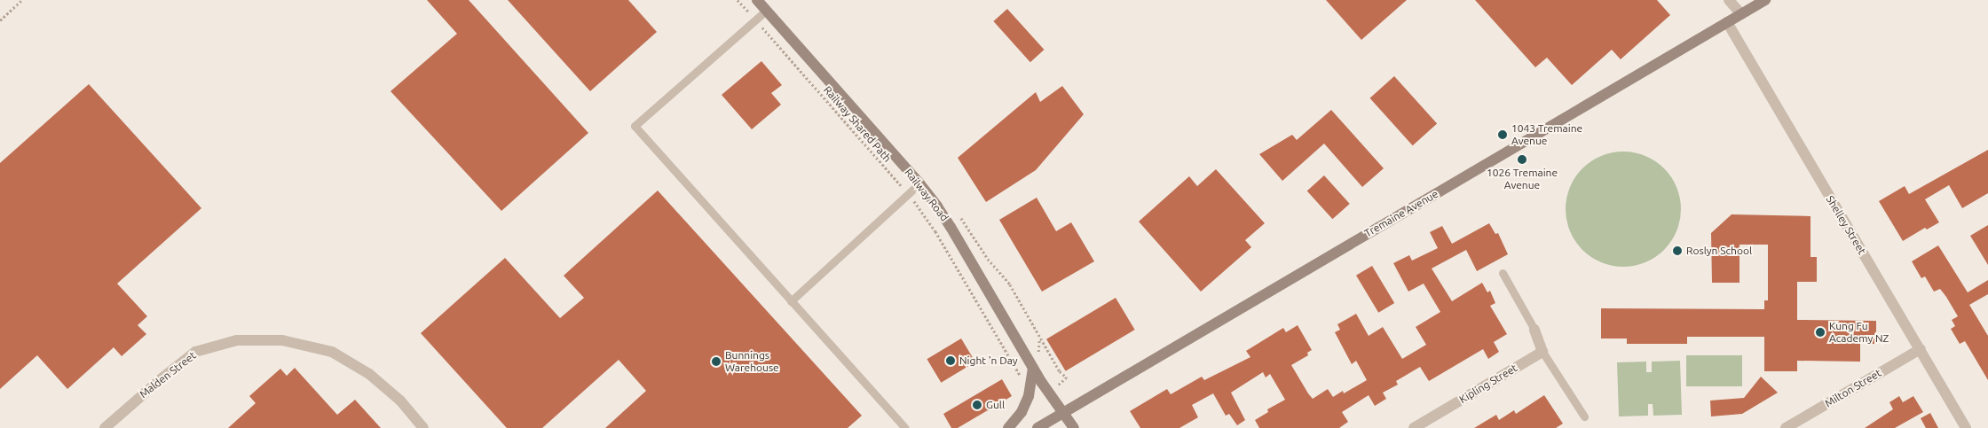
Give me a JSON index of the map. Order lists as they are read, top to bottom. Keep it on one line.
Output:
{"streets":{"main road":["Railway Road","Tremaine Avenue"],"street":["Shelley Street","Malden Street","Kipling Street","Milton Street"],"path":["Railway Shared Path"]},"crossings":[["Railway Road","Tremaine Avenue"],["Tremaine Avenue","Shelley Street"],["Shelley Street","Milton Street"]],"places":["1043 Tremaine Avenue","1026 Tremaine Avenue","Roslyn School","Kung Fu Academy NZ","Night 'n Day","Bunnings Warehouse","Gull"]}
